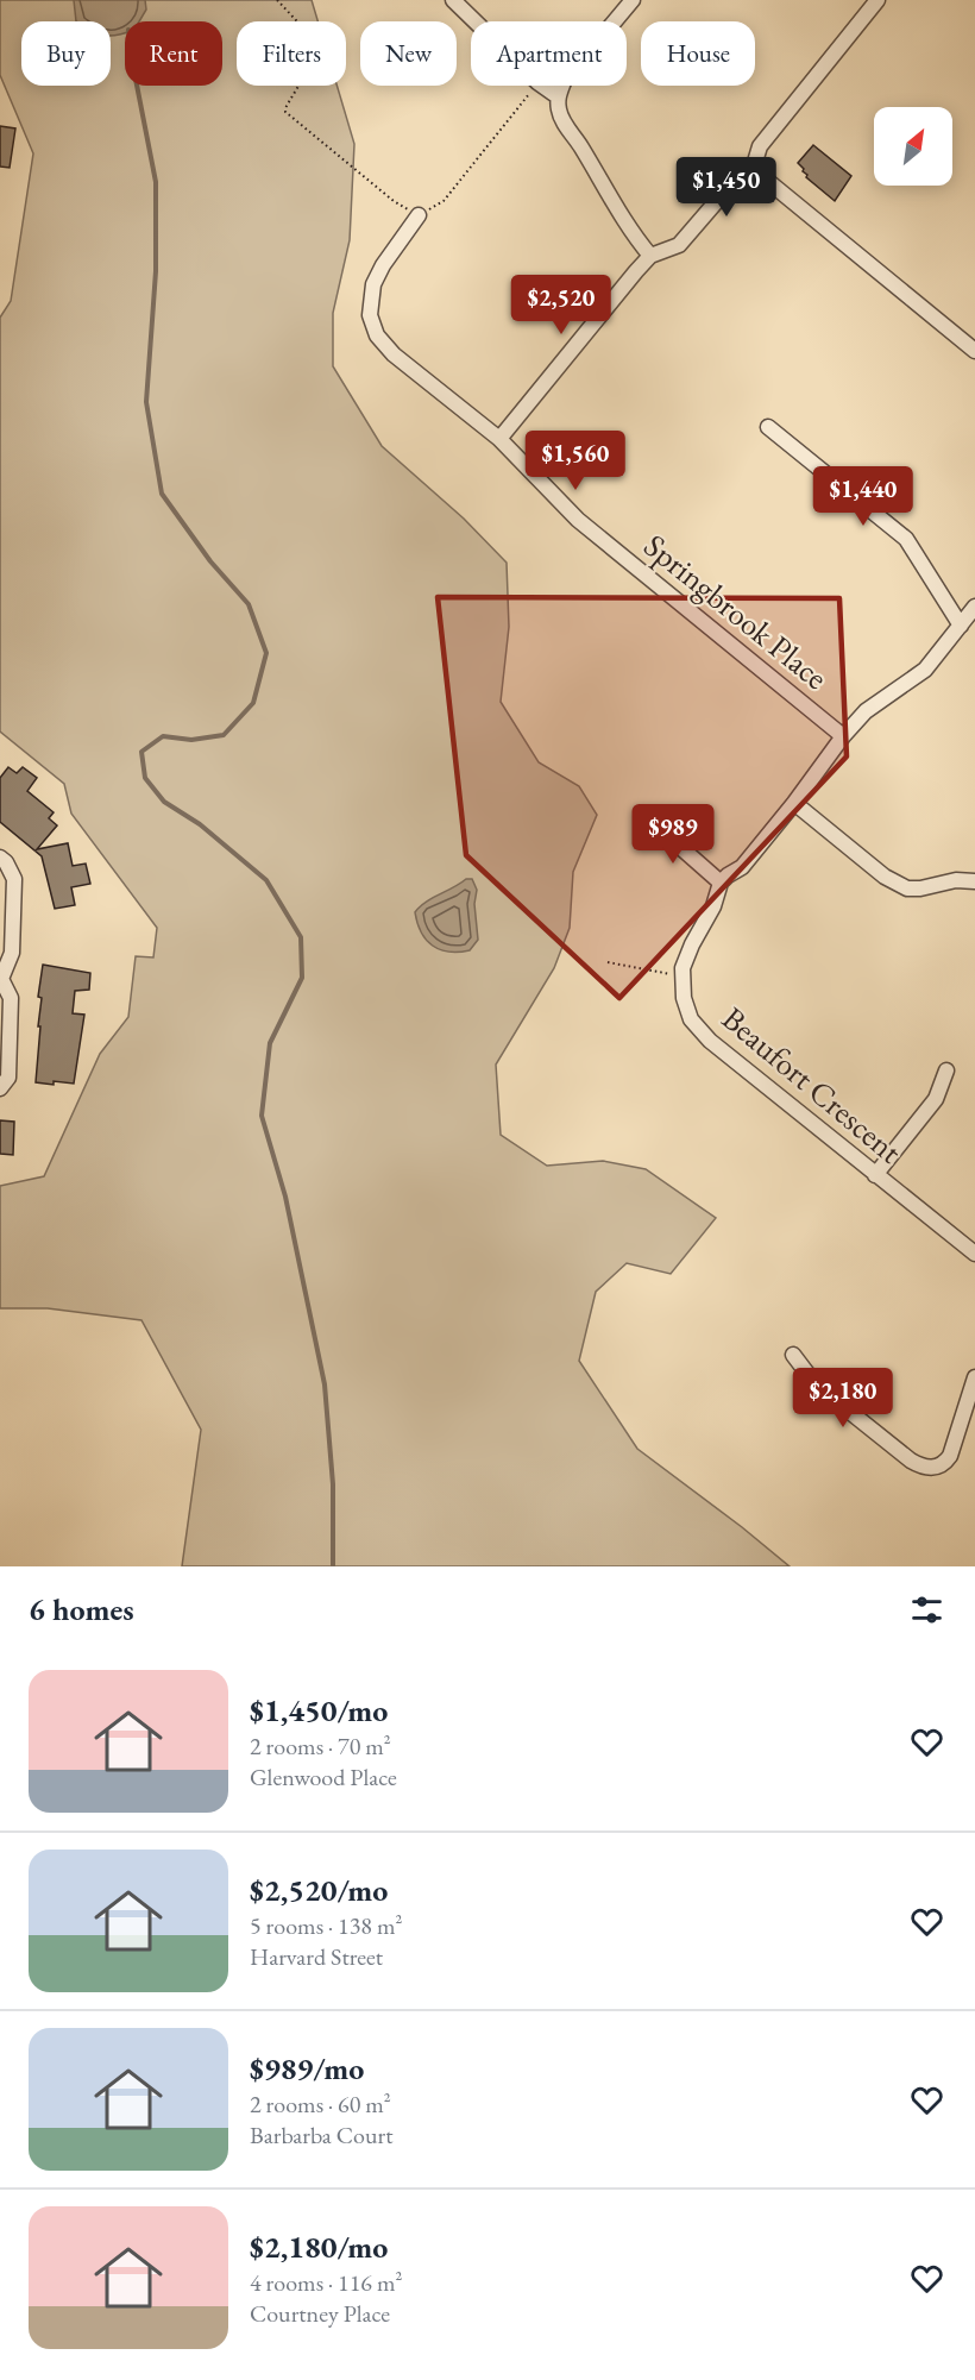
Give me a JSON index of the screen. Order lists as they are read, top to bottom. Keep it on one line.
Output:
{"streets":{"street":["Springbrook Place","Beaufort Crescent"]},"crossings":[["Springbrook Place","Beaufort Crescent"]],"north":"top right","page":{"chip":["Buy","Rent","Filters","New","Apartment","House"],"price":["$1,450","$2,520","$1,560","$1,440","$989","$2,180"],"heading":"6 homes","list":[{"name":"$1,450/mo","note":"2 rooms · 70 m² · Glenwood Place"},{"name":"$2,520/mo","note":"5 rooms · 138 m² · Harvard Street"},{"name":"$989/mo","note":"2 rooms · 60 m² · Barbarba Court"},{"name":"$2,180/mo","note":"4 rooms · 116 m² · Courtney Place"}]}}
